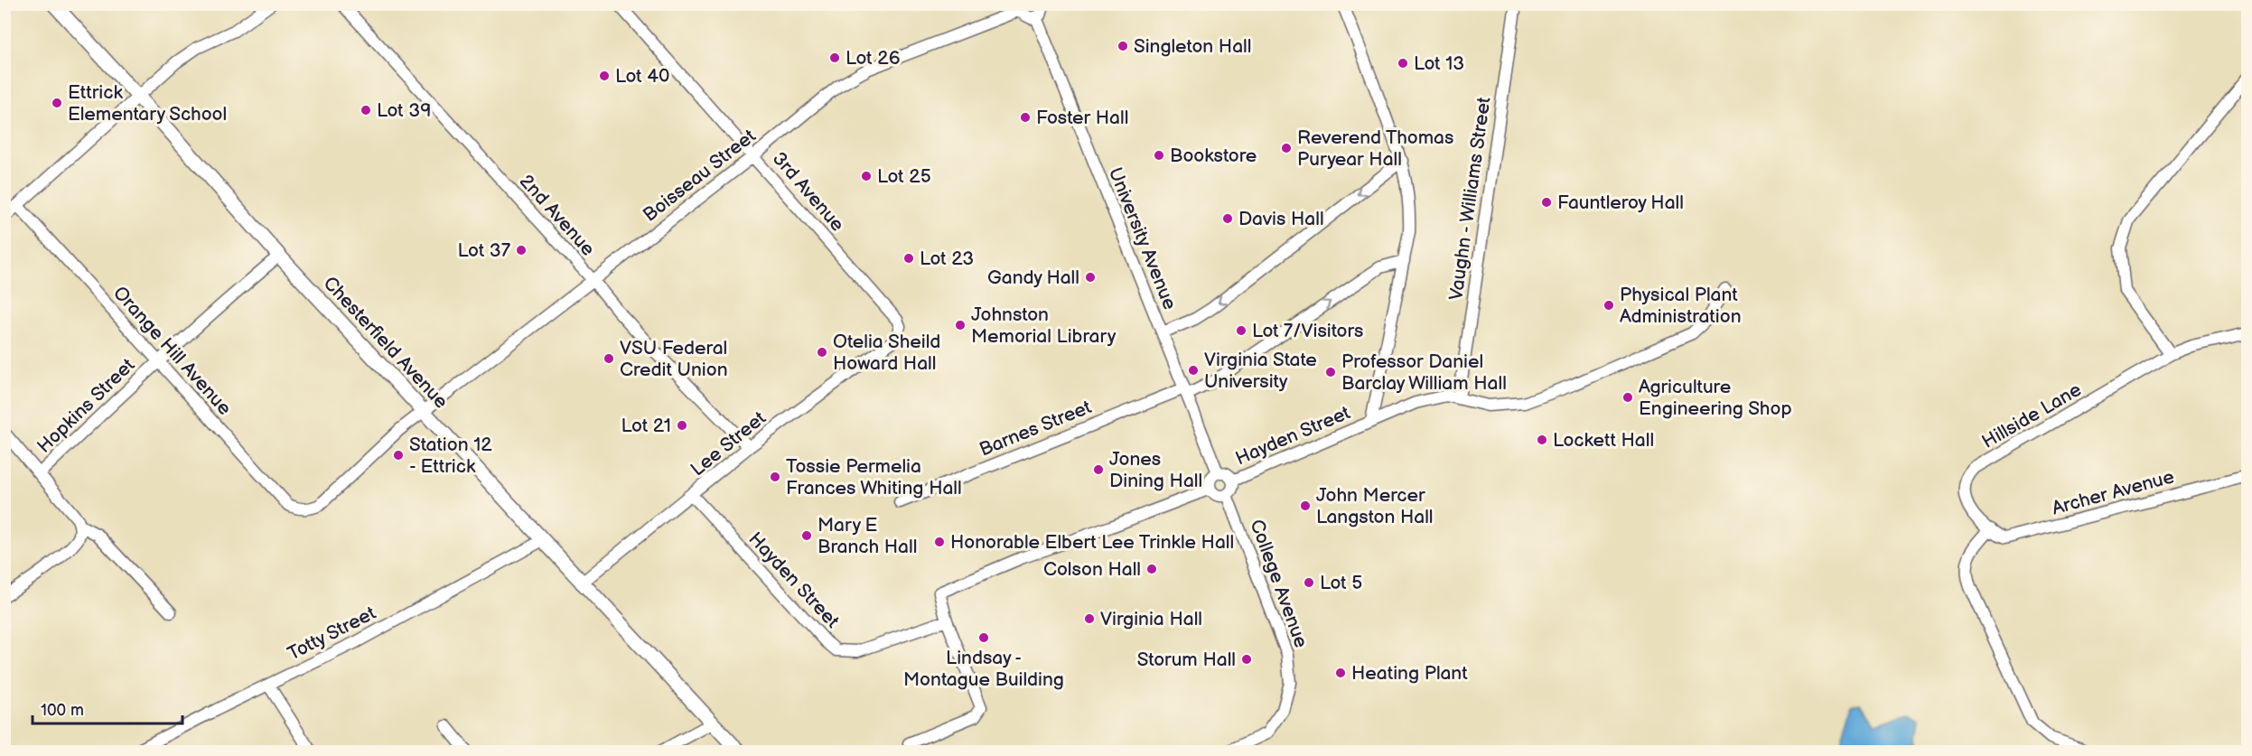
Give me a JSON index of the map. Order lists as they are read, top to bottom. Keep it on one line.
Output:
{"streets":{"main road":["Chesterfield Avenue"],"street":["Boisseau Street","3rd Avenue","Vaughn - Williams Street","2nd Avenue","University Avenue","Orange Hill Avenue","Hopkins Street","Hillside Lane","Barnes Street","Hayden Street","Lee Street","Archer Avenue","College Avenue","Totty Street"]},"crossings":[["Boisseau Street","3rd Avenue"],["Boisseau Street","2nd Avenue"],["Boisseau Street","Chesterfield Avenue"],["Boisseau Street","Orange Hill Avenue"],["3rd Avenue","Lee Street"],["Vaughn - Williams Street","Hayden Street"],["2nd Avenue","Lee Street"],["University Avenue","Barnes Street"],["University Avenue","Hayden Street"],["University Avenue","College Avenue"],["Chesterfield Avenue","Hopkins Street"],["Chesterfield Avenue","Lee Street"],["Chesterfield Avenue","Totty Street"],["Orange Hill Avenue","Hopkins Street"],["Hillside Lane","Archer Avenue"],["Hayden Street","Lee Street"],["Hayden Street","College Avenue"]],"places":["Singleton Hall","Lot 26","Lot 13","Lot 40","Ettrick Elementary School","Lot 39","Foster Hall","Reverend Thomas Puryear Hall","Bookstore","Lot 25","Fauntleroy Hall","Davis Hall","Lot 37","Lot 23","Gandy Hall","Physical Plant Administration","Johnston Memorial Library","Lot 7/Visitors","Otelia Sheild Howard Hall","VSU Federal Credit Union","Virginia State University","Professor Daniel Barclay William Hall","Agriculture Engineering Shop","Lot 21","Lockett Hall","Station 12 - Ettrick","Jones Dining Hall","Tossie Permelia Frances Whiting Hall","John Mercer Langston Hall","Mary E Branch Hall","Honorable Elbert Lee Trinkle Hall","Colson Hall","Lot 5","Virginia Hall","Lindsay - Montague Building","Storum Hall","Heating Plant"],"scale_bar":"100 m"}
